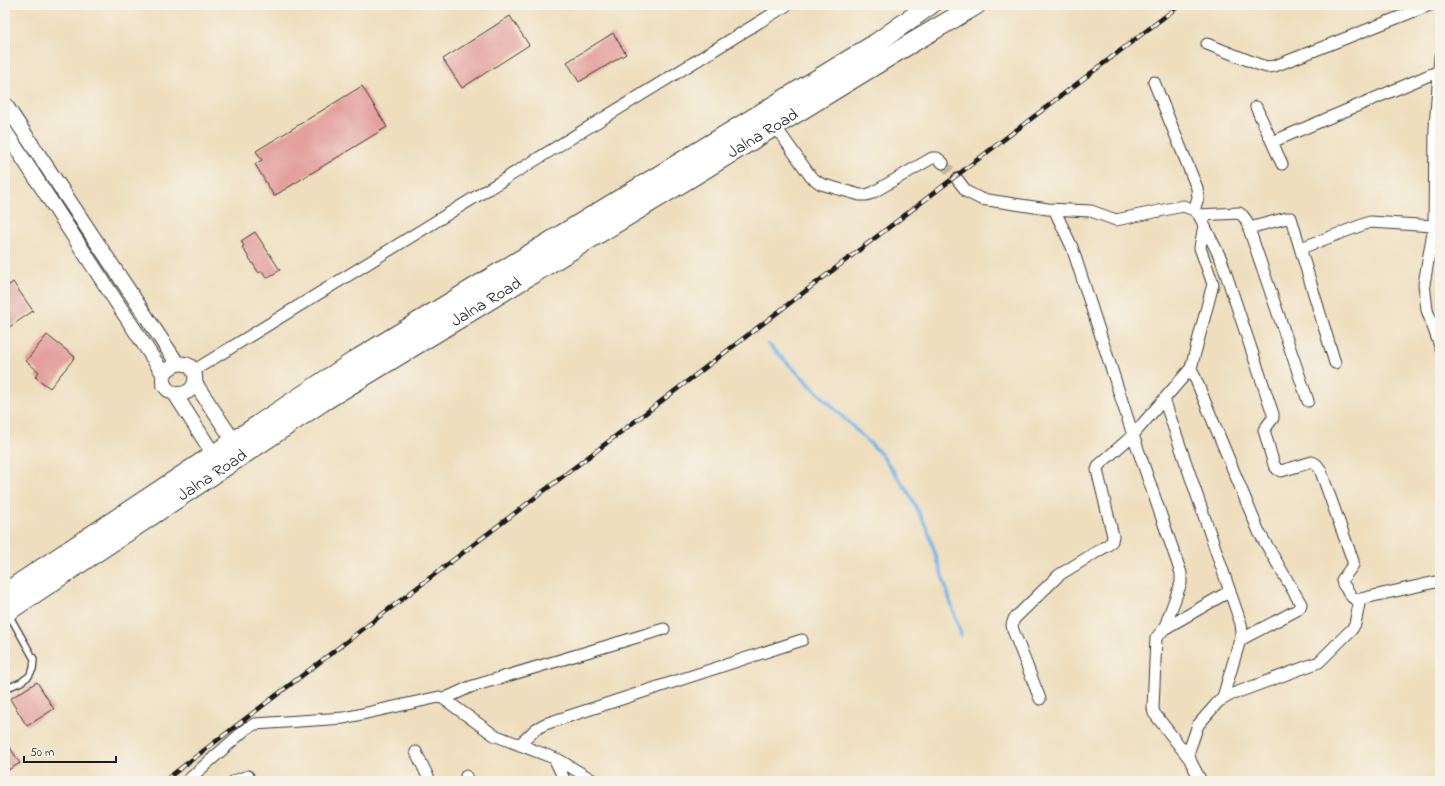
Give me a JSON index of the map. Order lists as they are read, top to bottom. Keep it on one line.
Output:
{"streets":{"highway":["Jalna Road"]},"scale_bar":"50 m"}
